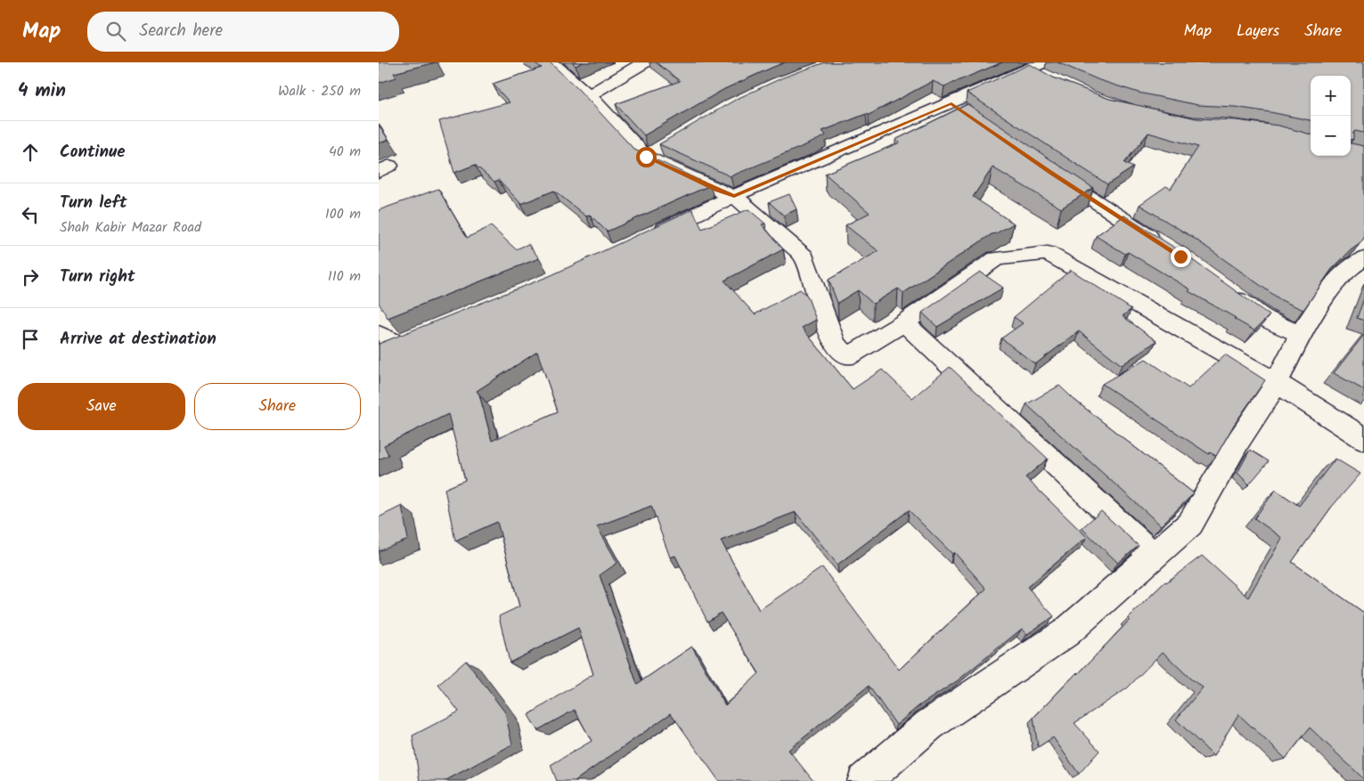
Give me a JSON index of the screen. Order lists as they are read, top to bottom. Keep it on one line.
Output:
{"page":{"header":"Map","search":"Search here","nav":["Map","Layers","Share"],"heading":["4 min","Walk · 250 m"],"map_buttons":["+","−"],"list":[["Continue","40 m"],["Turn left","Shah Kabir Mazar Road","100 m"],["Turn right","110 m"],"Arrive at destination"],"buttons":["Save","Share"]}}
